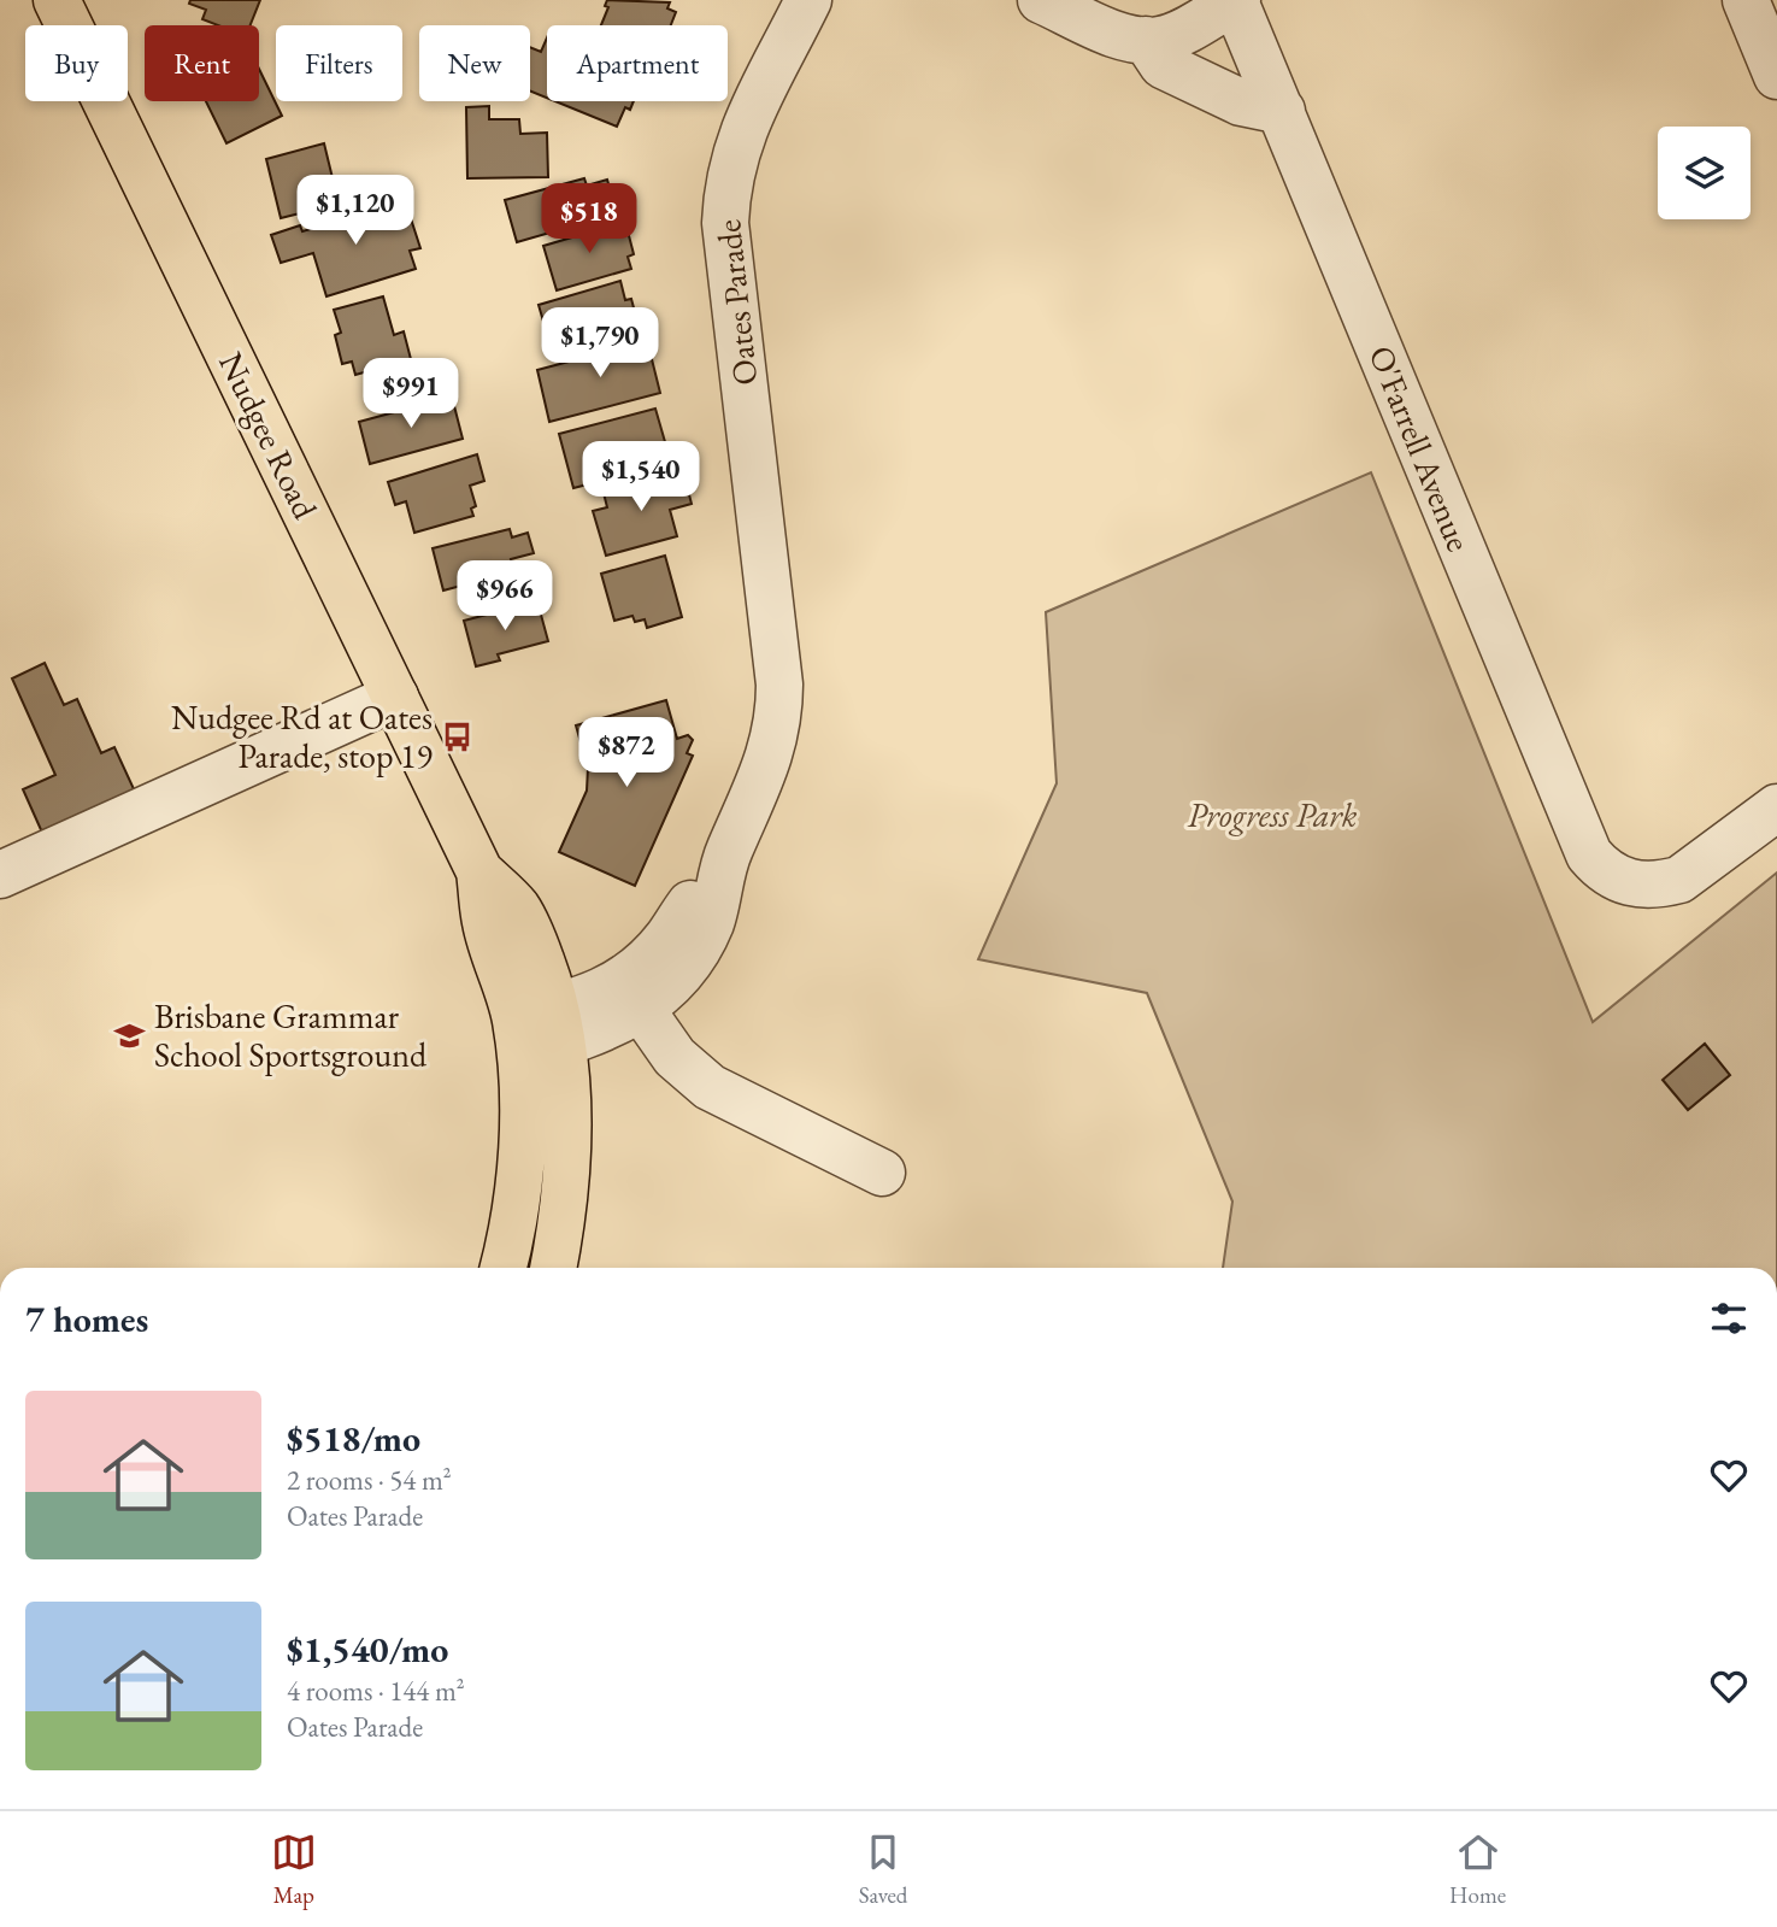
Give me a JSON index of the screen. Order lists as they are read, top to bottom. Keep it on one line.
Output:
{"streets":{"main road":["Nudgee Road"],"street":["Oates Parade","O'Farrell Avenue"]},"crossings":[["Oates Parade","Nudgee Road"]],"parks":["Progress Park"],"places":{"bus stop":["Nudgee Rd at Oates Parade, stop 19"],"school or university":["Brisbane Grammar School Sportsground"]},"page":{"chip":["Buy","Rent","Filters","New","Apartment"],"price":["$1,120","$518","$1,790","$991","$1,540","$966","$872"],"heading":"7 homes","list":[{"name":"$518/mo","note":"2 rooms · 54 m² · Oates Parade"},{"name":"$1,540/mo","note":"4 rooms · 144 m² · Oates Parade"}],"tabs":["Map","Saved","Home"]}}
